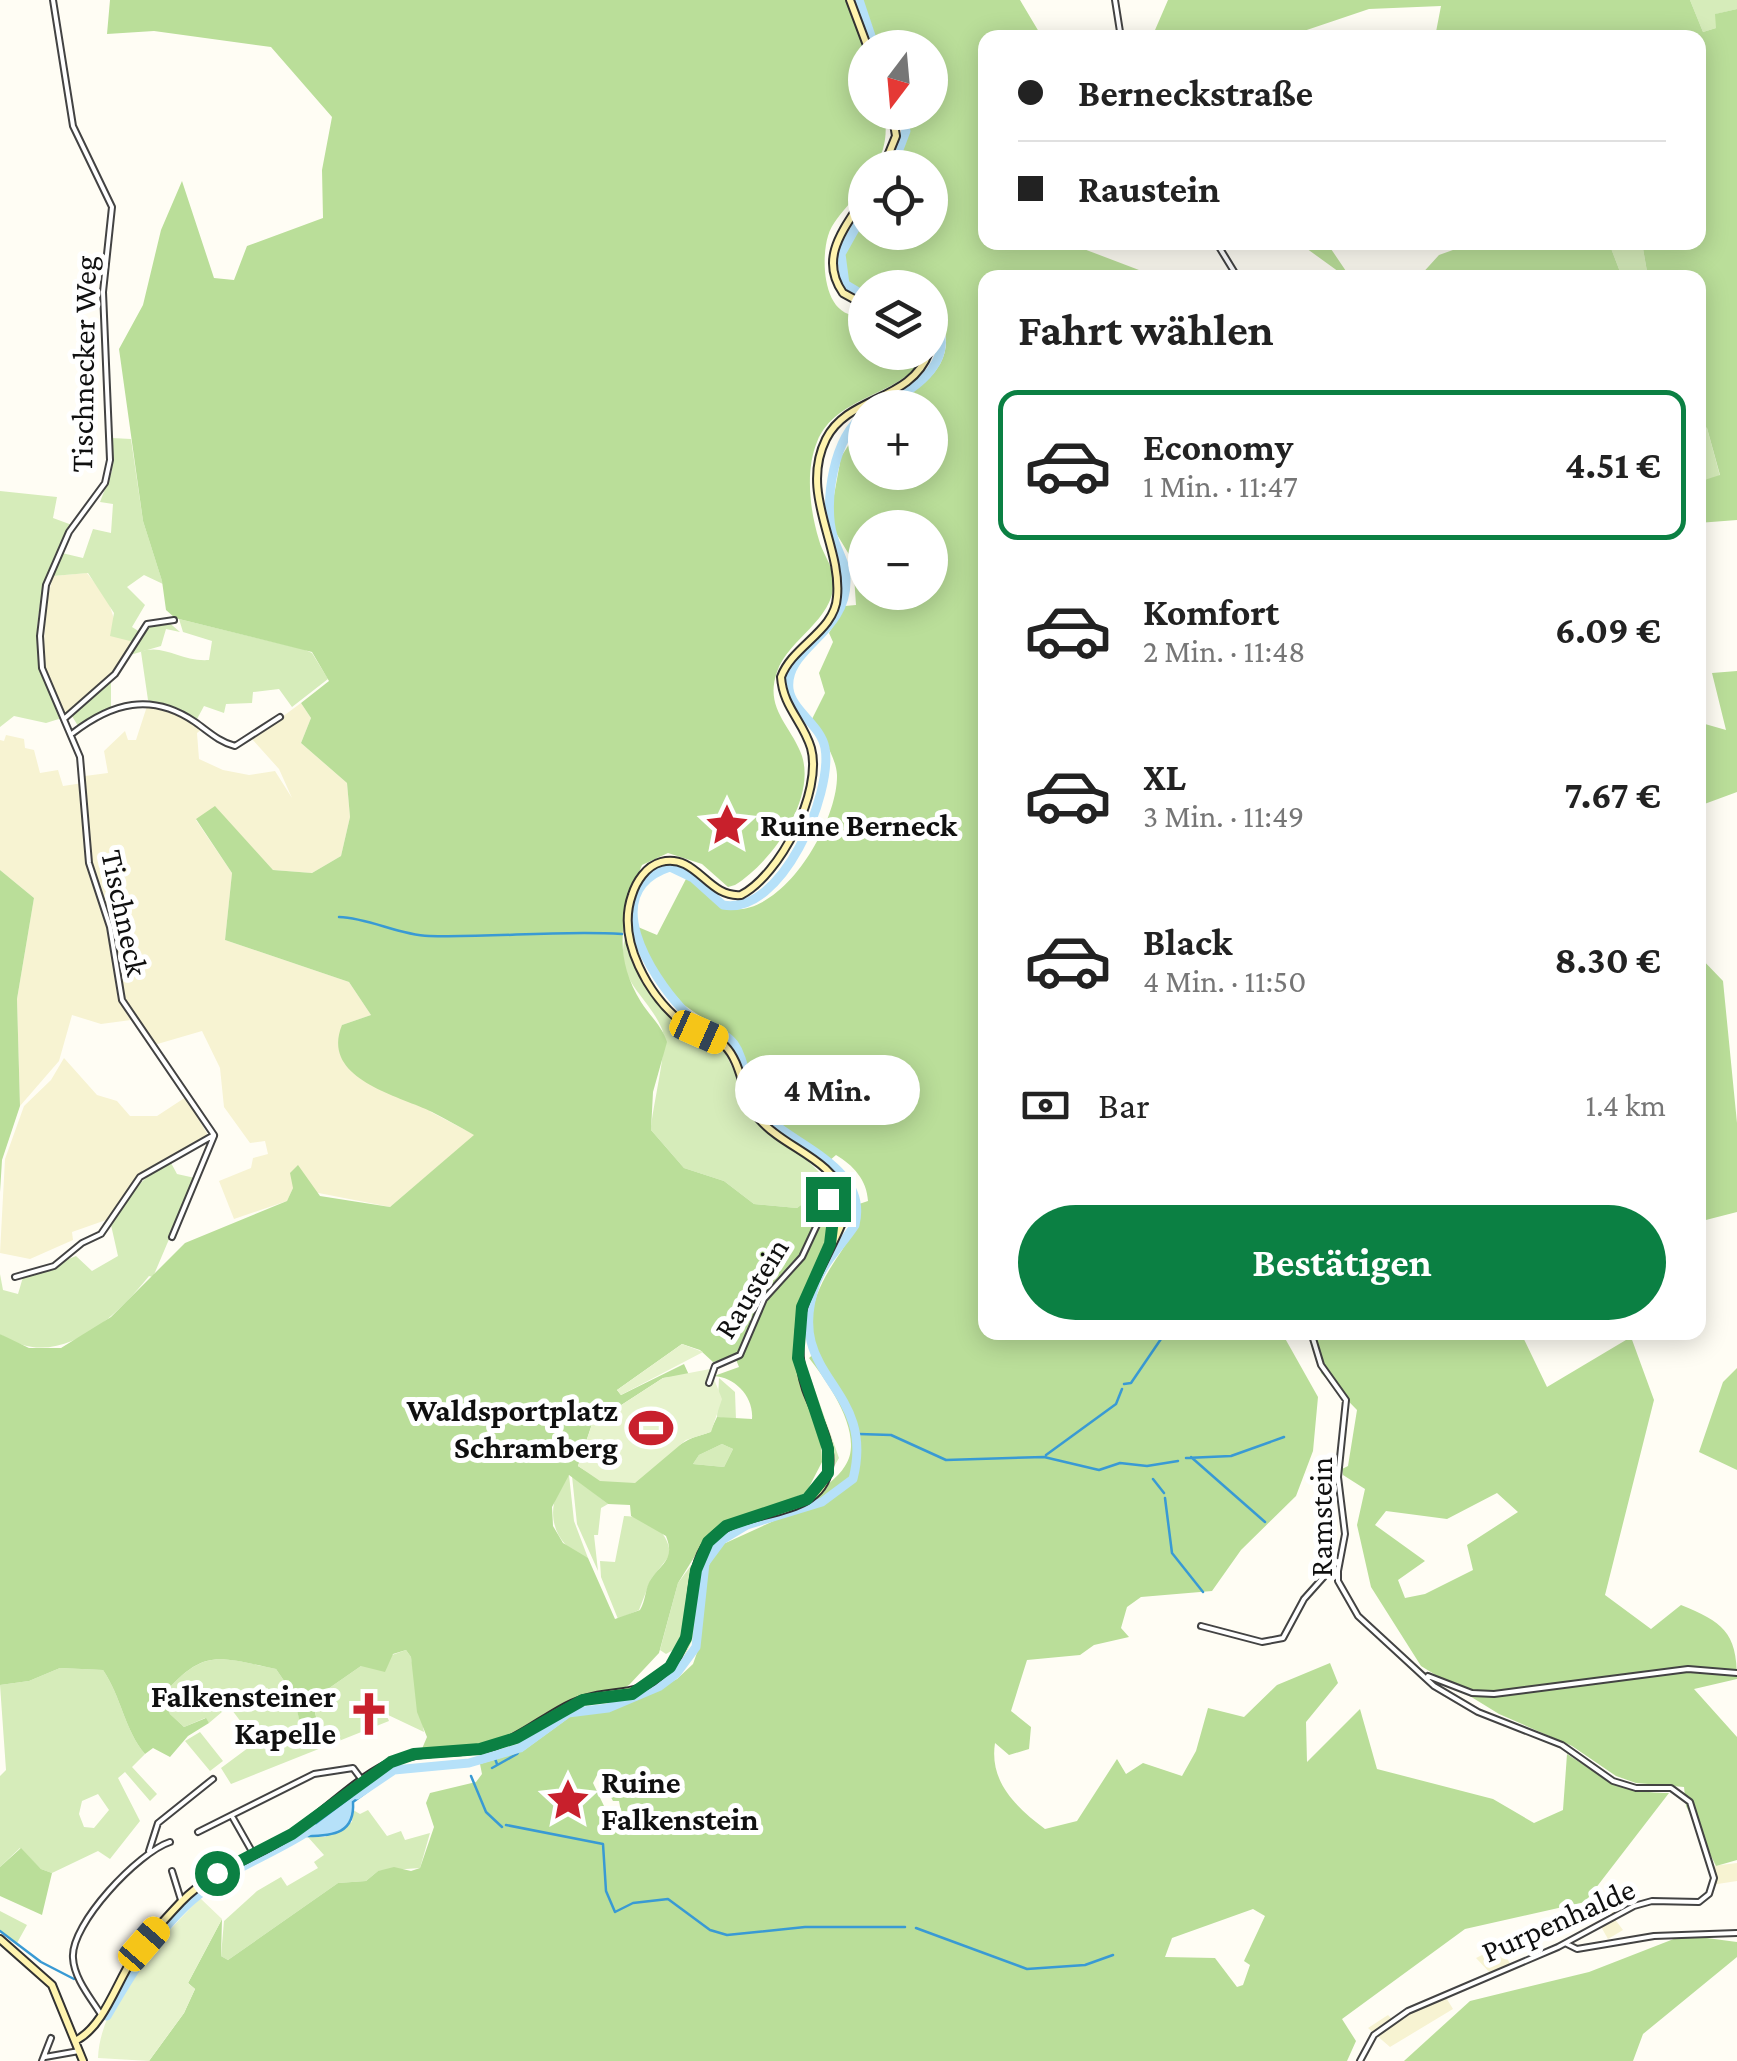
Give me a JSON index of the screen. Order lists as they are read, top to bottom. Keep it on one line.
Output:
{"streets":{"street":["Tischnecker Weg","Tischneck","Raustein","Ramstein","Purpenhalde"]},"crossings":[["Tischnecker Weg","Tischneck"],["Ramstein","Purpenhalde"]],"places":{"place":["Ruine Berneck","Ruine Falkenstein"],"sports":["Waldsportplatz Schramberg"],"church":["Falkensteiner Kapelle"]},"north":"bottom","page":{"map_buttons":["+","−"],"banner":["Berneckstraße","Raustein"],"heading":"Fahrt wählen","list":[{"name":"Economy","note":"1 Min. · 11:47","value":"4.51 €"},{"name":"Komfort","note":"2 Min. · 11:48","value":"6.09 €"},{"name":"XL","note":"3 Min. · 11:49","value":"7.67 €"},{"name":"Black","note":"4 Min. · 11:50","value":"8.30 €"}],"pay":["Bar","1.4 km"],"bubble":"4 Min.","buttons":"Bestätigen"}}
